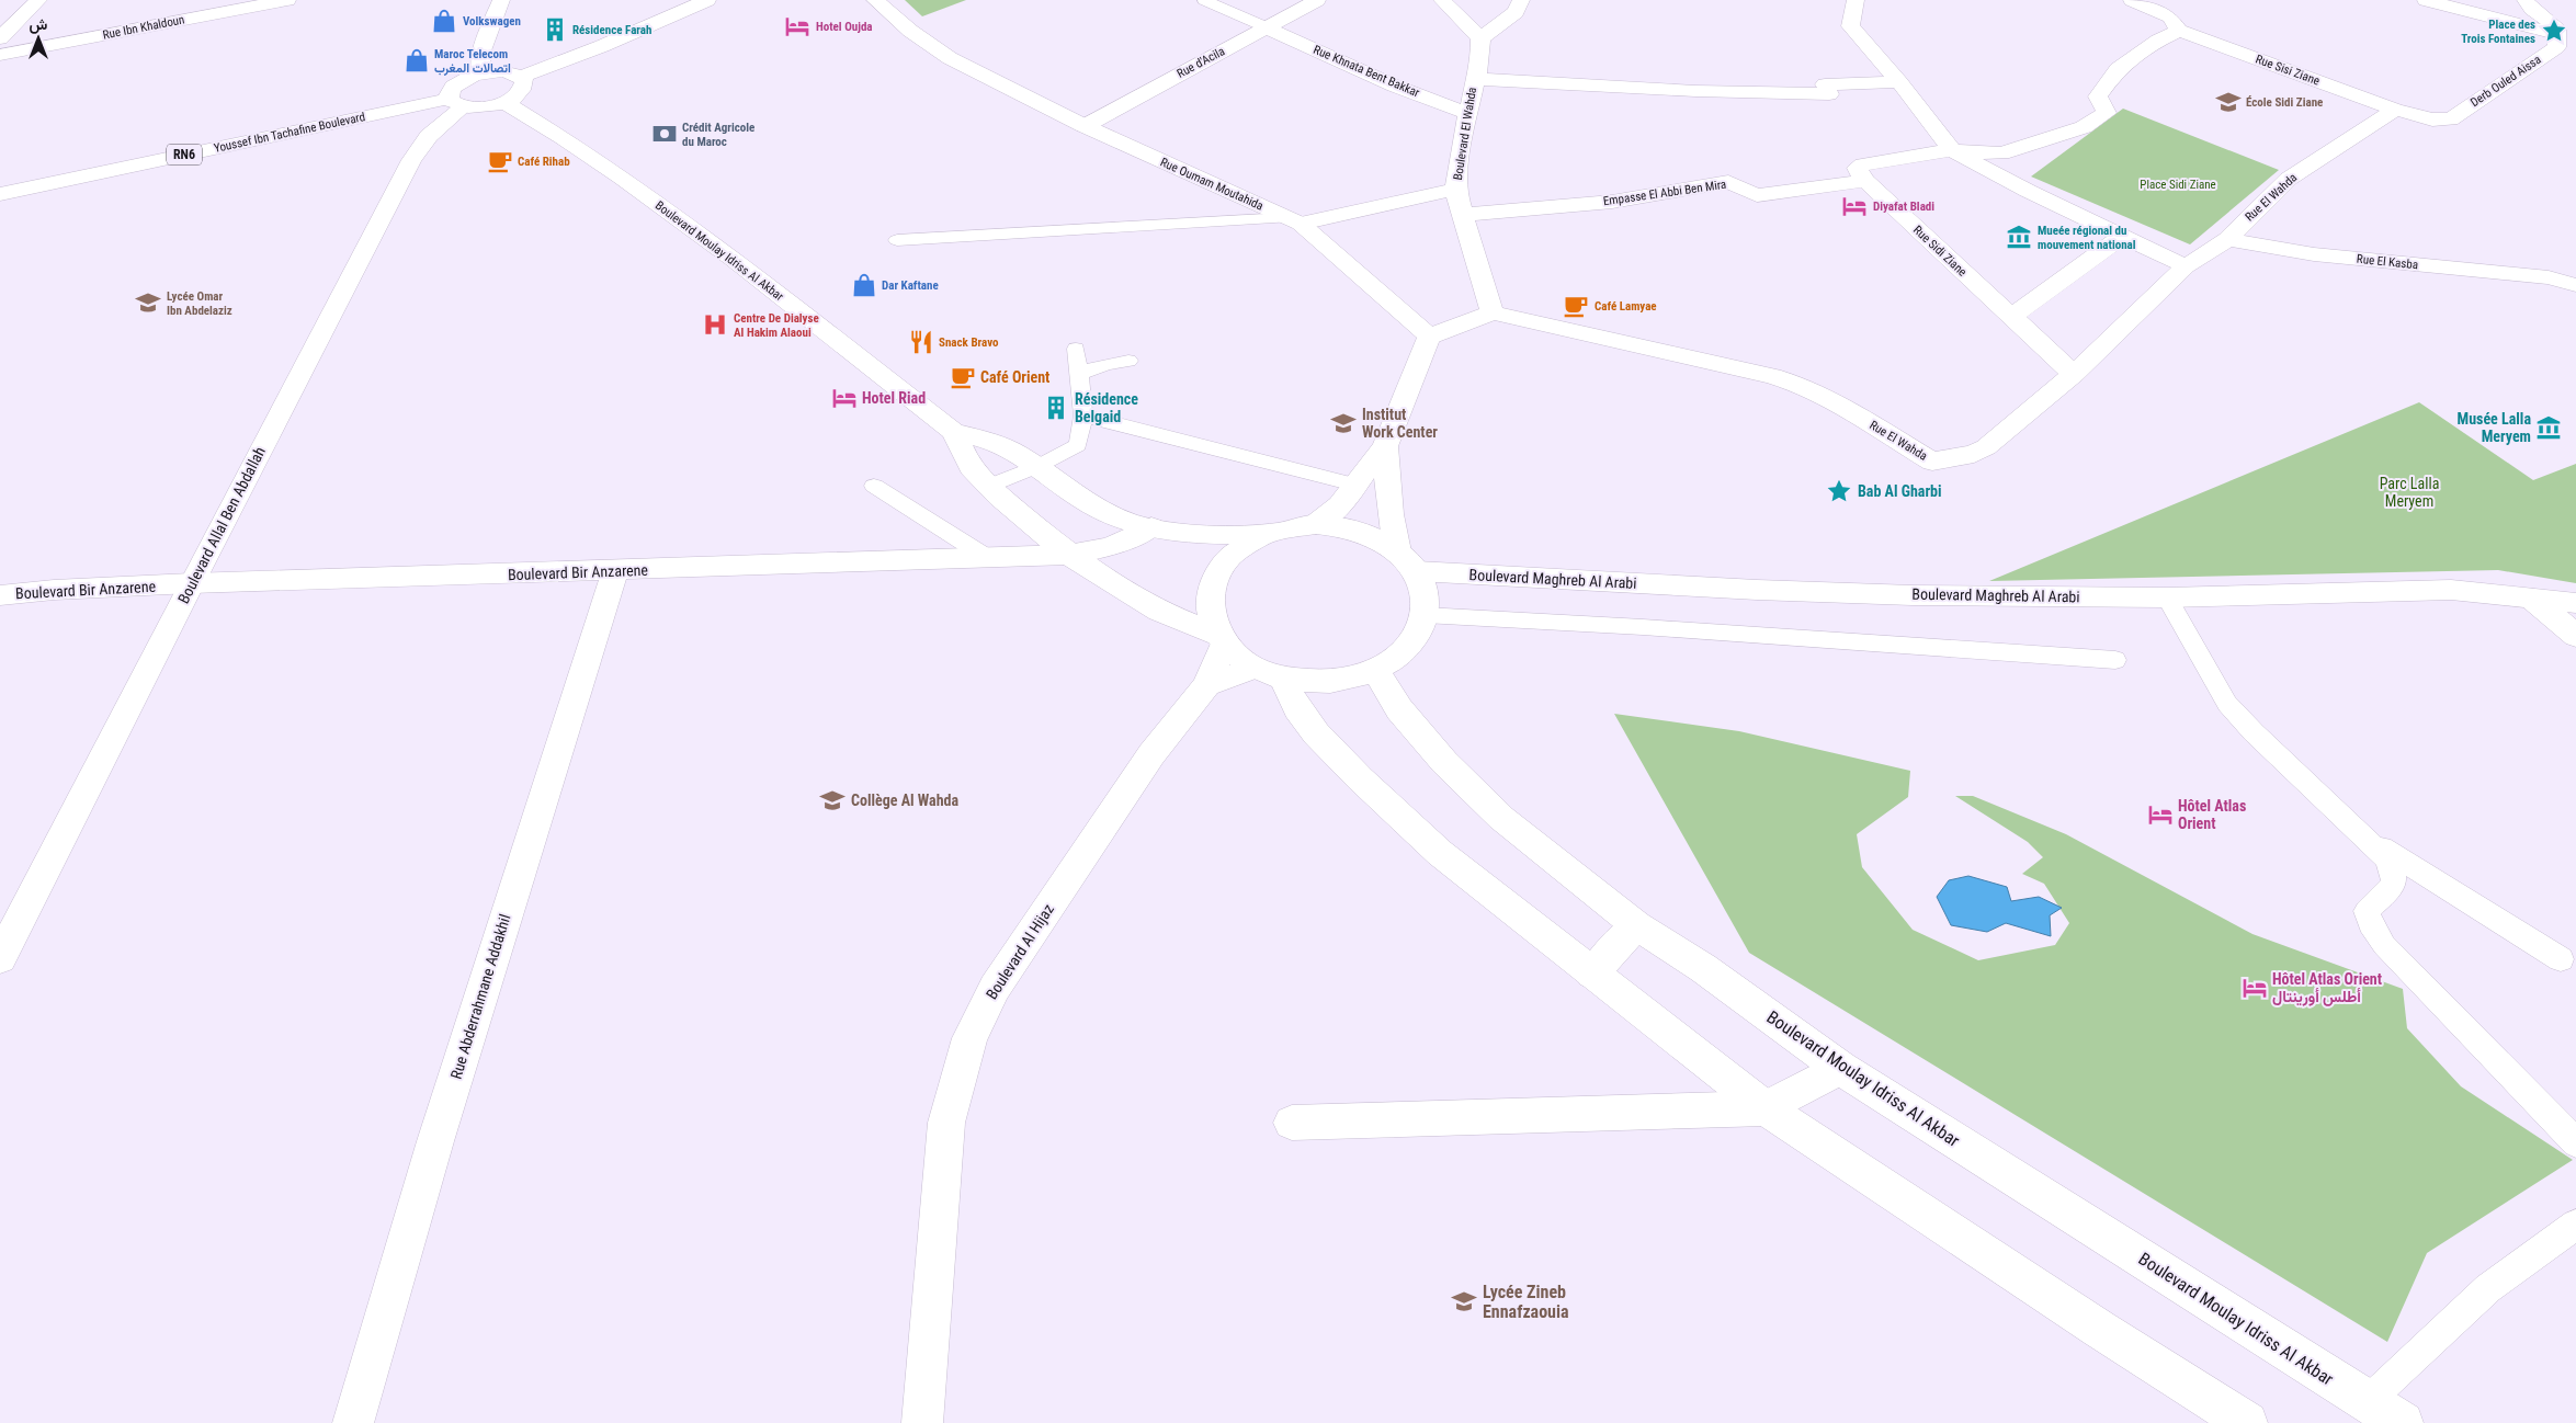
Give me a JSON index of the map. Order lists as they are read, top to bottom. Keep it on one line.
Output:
{"streets":{"street":["Rue Ibn Khaldoun","Rue d'Acila","Rue Sisi Ziane","Rue Khnata Bent Bakkar","Derb Ouled Aissa","Youssef Ibn Tachafine Boulevard","Boulevard El Wahda","RN6","Rue Oumam Moutahida","Empasse El Abbi Ben Mira","Rue El Wahda","Boulevard Moulay Idriss Al Akbar","Rue Sidi Ziane","Rue El Kasba","Boulevard Allal Ben Abdallah","Boulevard Bir Anzarene","Boulevard Maghreb Al Arabi","Boulevard Al Hijaz","Rue Abderrahmane Addakhil"]},"crossings":[["Rue d'Acila","Rue Khnata Bent Bakkar"],["Rue d'Acila","Rue Oumam Moutahida"],["Rue Sisi Ziane","Derb Ouled Aissa"],["Rue Sisi Ziane","Rue El Wahda"],["Rue Khnata Bent Bakkar","Boulevard El Wahda"],["Derb Ouled Aissa","Rue El Wahda"],["Youssef Ibn Tachafine Boulevard","RN6"],["Youssef Ibn Tachafine Boulevard","Boulevard Allal Ben Abdallah"],["Boulevard El Wahda","Empasse El Abbi Ben Mira"],["Boulevard El Wahda","Rue El Wahda"],["RN6","Boulevard Moulay Idriss Al Akbar"],["RN6","Boulevard Allal Ben Abdallah"],["Empasse El Abbi Ben Mira","Rue Sidi Ziane"],["Rue El Wahda","Rue Sidi Ziane"],["Rue El Wahda","Rue El Kasba"],["Boulevard Moulay Idriss Al Akbar","Boulevard Bir Anzarene"],["Boulevard Moulay Idriss Al Akbar","Boulevard Maghreb Al Arabi"],["Boulevard Moulay Idriss Al Akbar","Boulevard Al Hijaz"],["Boulevard Allal Ben Abdallah","Boulevard Bir Anzarene"],["Boulevard Bir Anzarene","Rue Abderrahmane Addakhil"],["Boulevard Maghreb Al Arabi","Boulevard Al Hijaz"]],"parks":["Place Sidi Ziane","Parc Lalla Meryem"],"places":{"shop":["Volkswagen","Maroc Telecom اتصالات المغرب","Dar Kaftane"],"hotel":["Hotel Oujda","Diyafat Bladi","Hotel Riad","Hôtel Atlas Orient","Hôtel Atlas Orient أطلس أورينتال"],"building":["Résidence Farah","Résidence Belgaid"],"place":["Place des Trois Fontaines","Bab Al Gharbi"],"school or university":["École Sidi Ziane","Lycée Omar Ibn Abdelaziz","Institut Work Center","Collège Al Wahda","Lycée Zineb Ennafzaouia"],"bank":["Crédit Agricole du Maroc"],"cafe":["Café Rihab","Café Lamyae","Café Orient"],"museum":["Mueée régional du mouvement national","Musée Lalla Meryem"],"hospital":["Centre De Dialyse Al Hakim Alaoui"],"restaurant":["Snack Bravo"]},"north":"top"}
